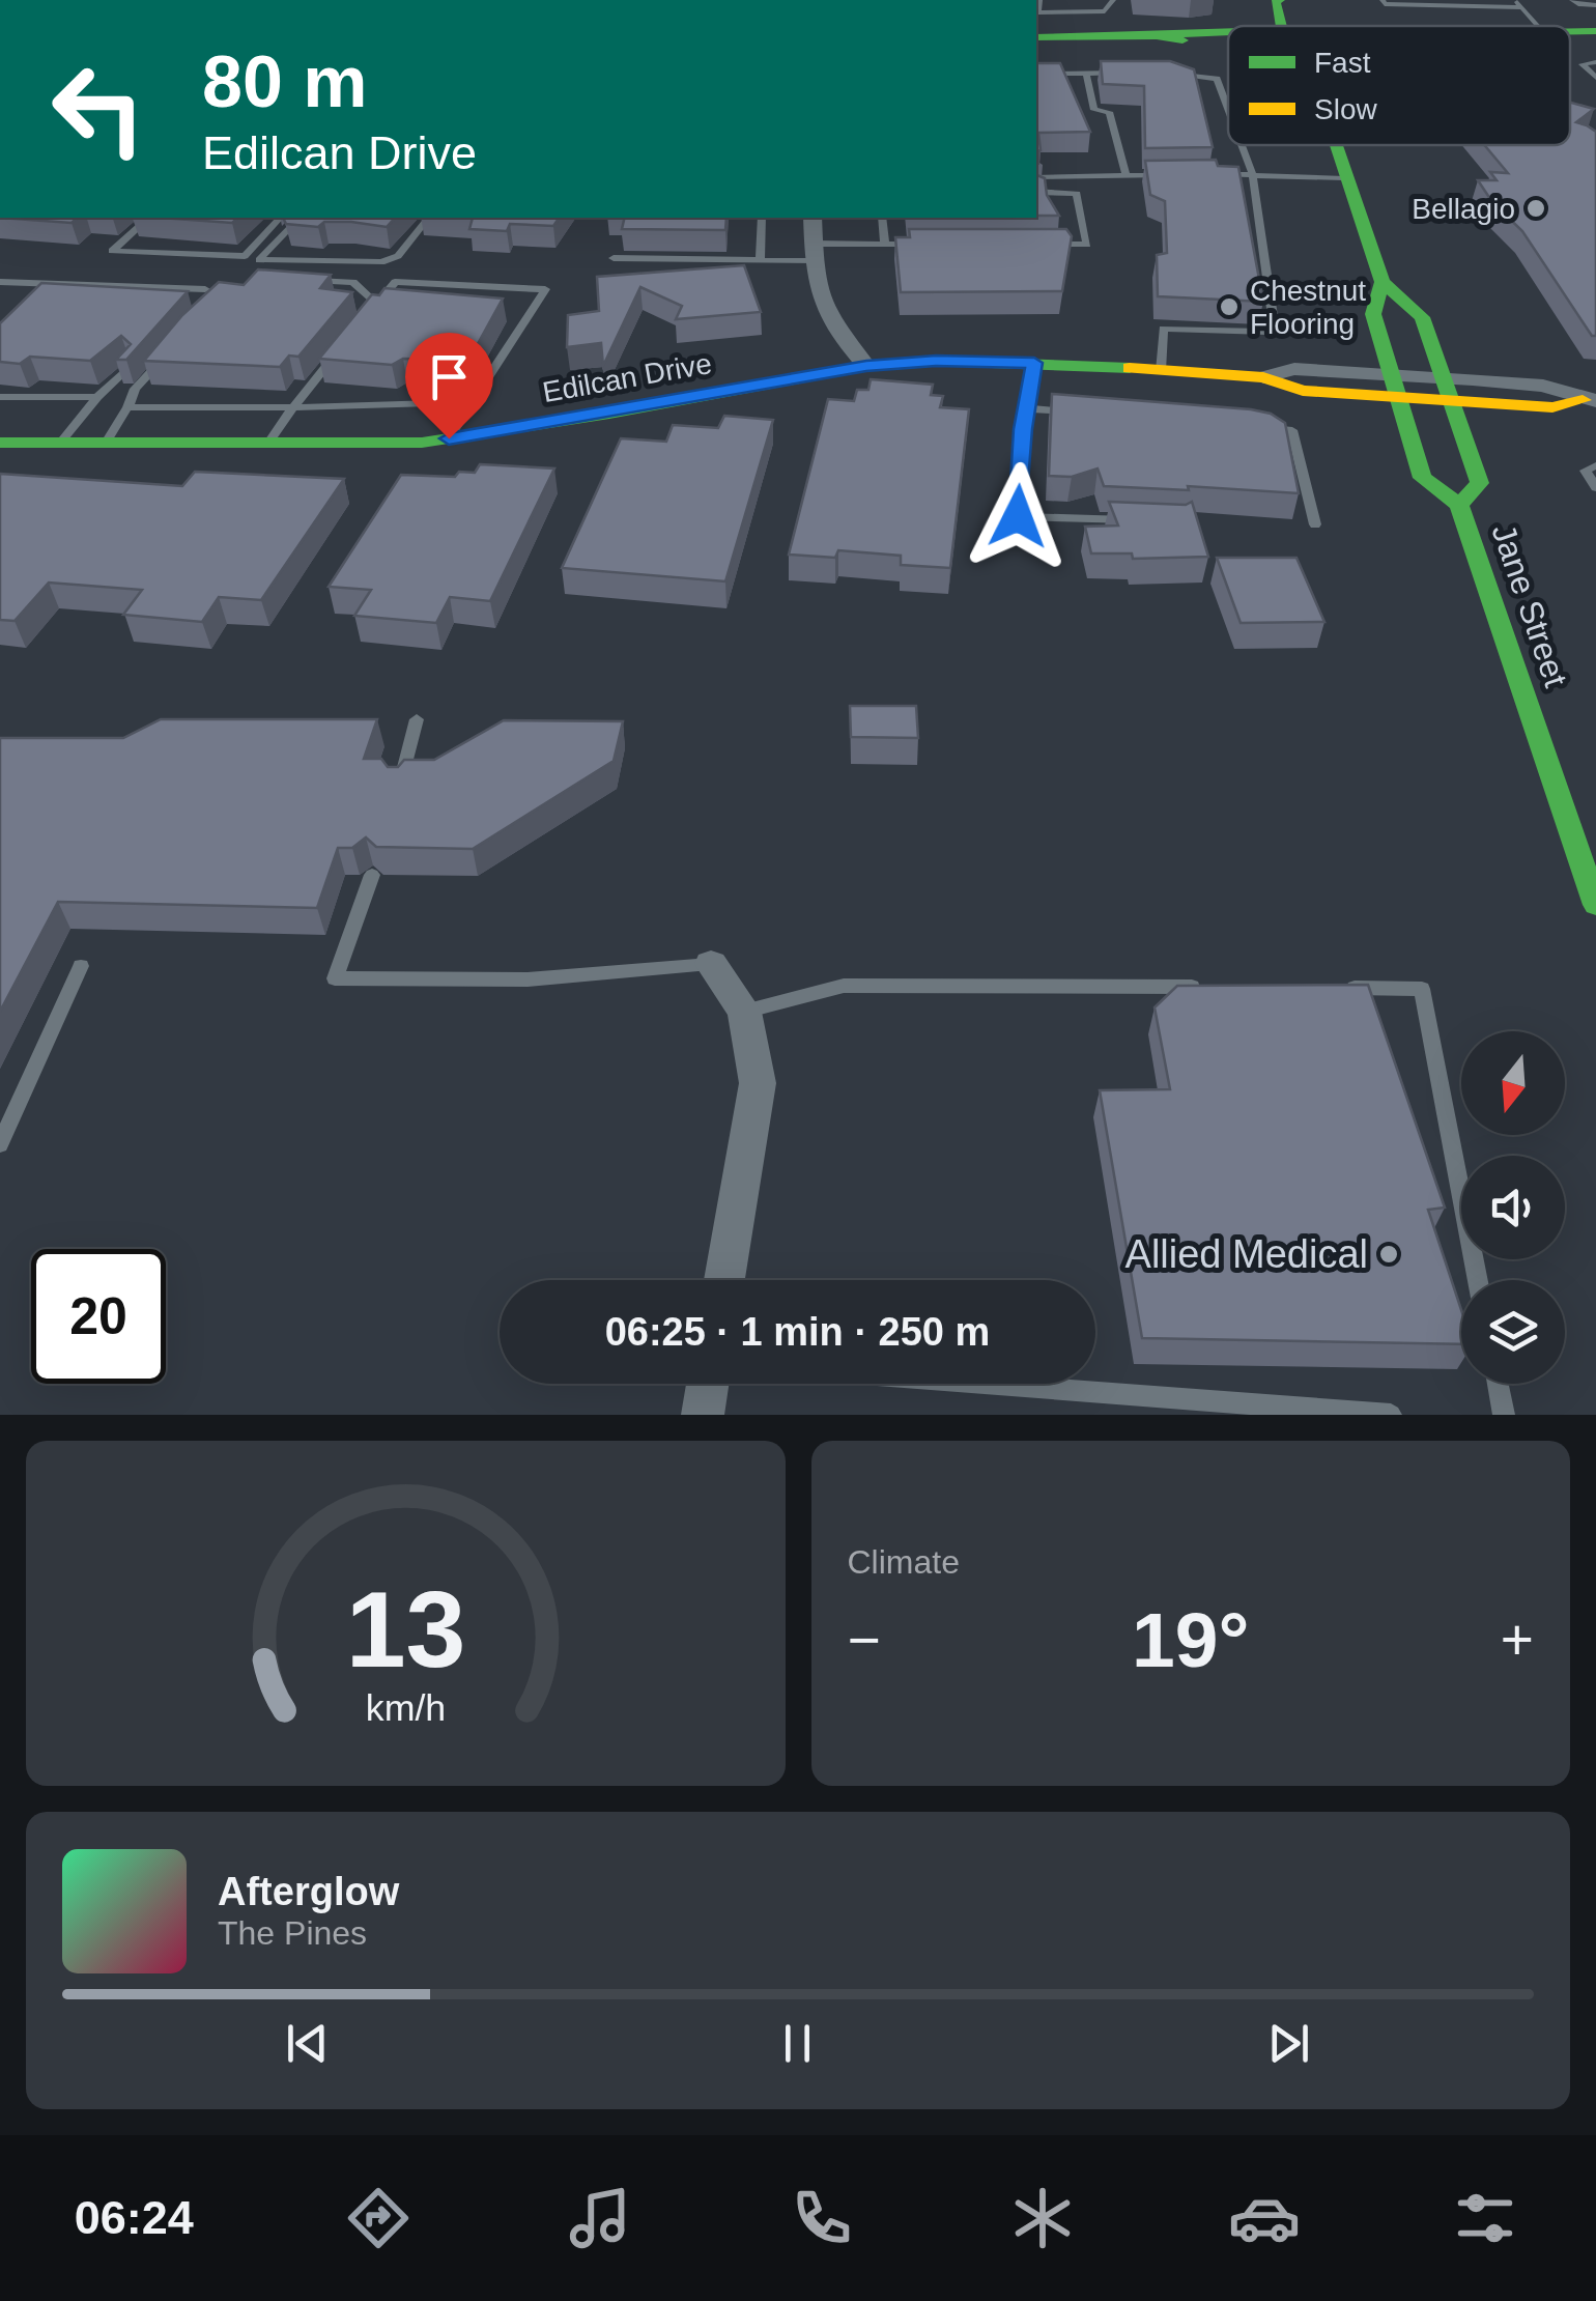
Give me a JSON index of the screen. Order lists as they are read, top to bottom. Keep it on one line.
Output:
{"streets":{"main road":["Edilcan Drive","Jane Street"]},"crossings":[["Edilcan Drive","Jane Street"]],"places":["Bellagio","Chestnut Flooring","Allied Medical"],"legend":["Fast","Slow"],"north":"bottom","page":{"turn":["80 m","Edilcan Drive"],"limit":"20","trip":"06:25 · 1 min · 250 m","tile":"Climate","heat":["−","19°","+"],"song":["Afterglow","The Pines"],"tabs":"06:24","gauge":["13","km/h"]}}
